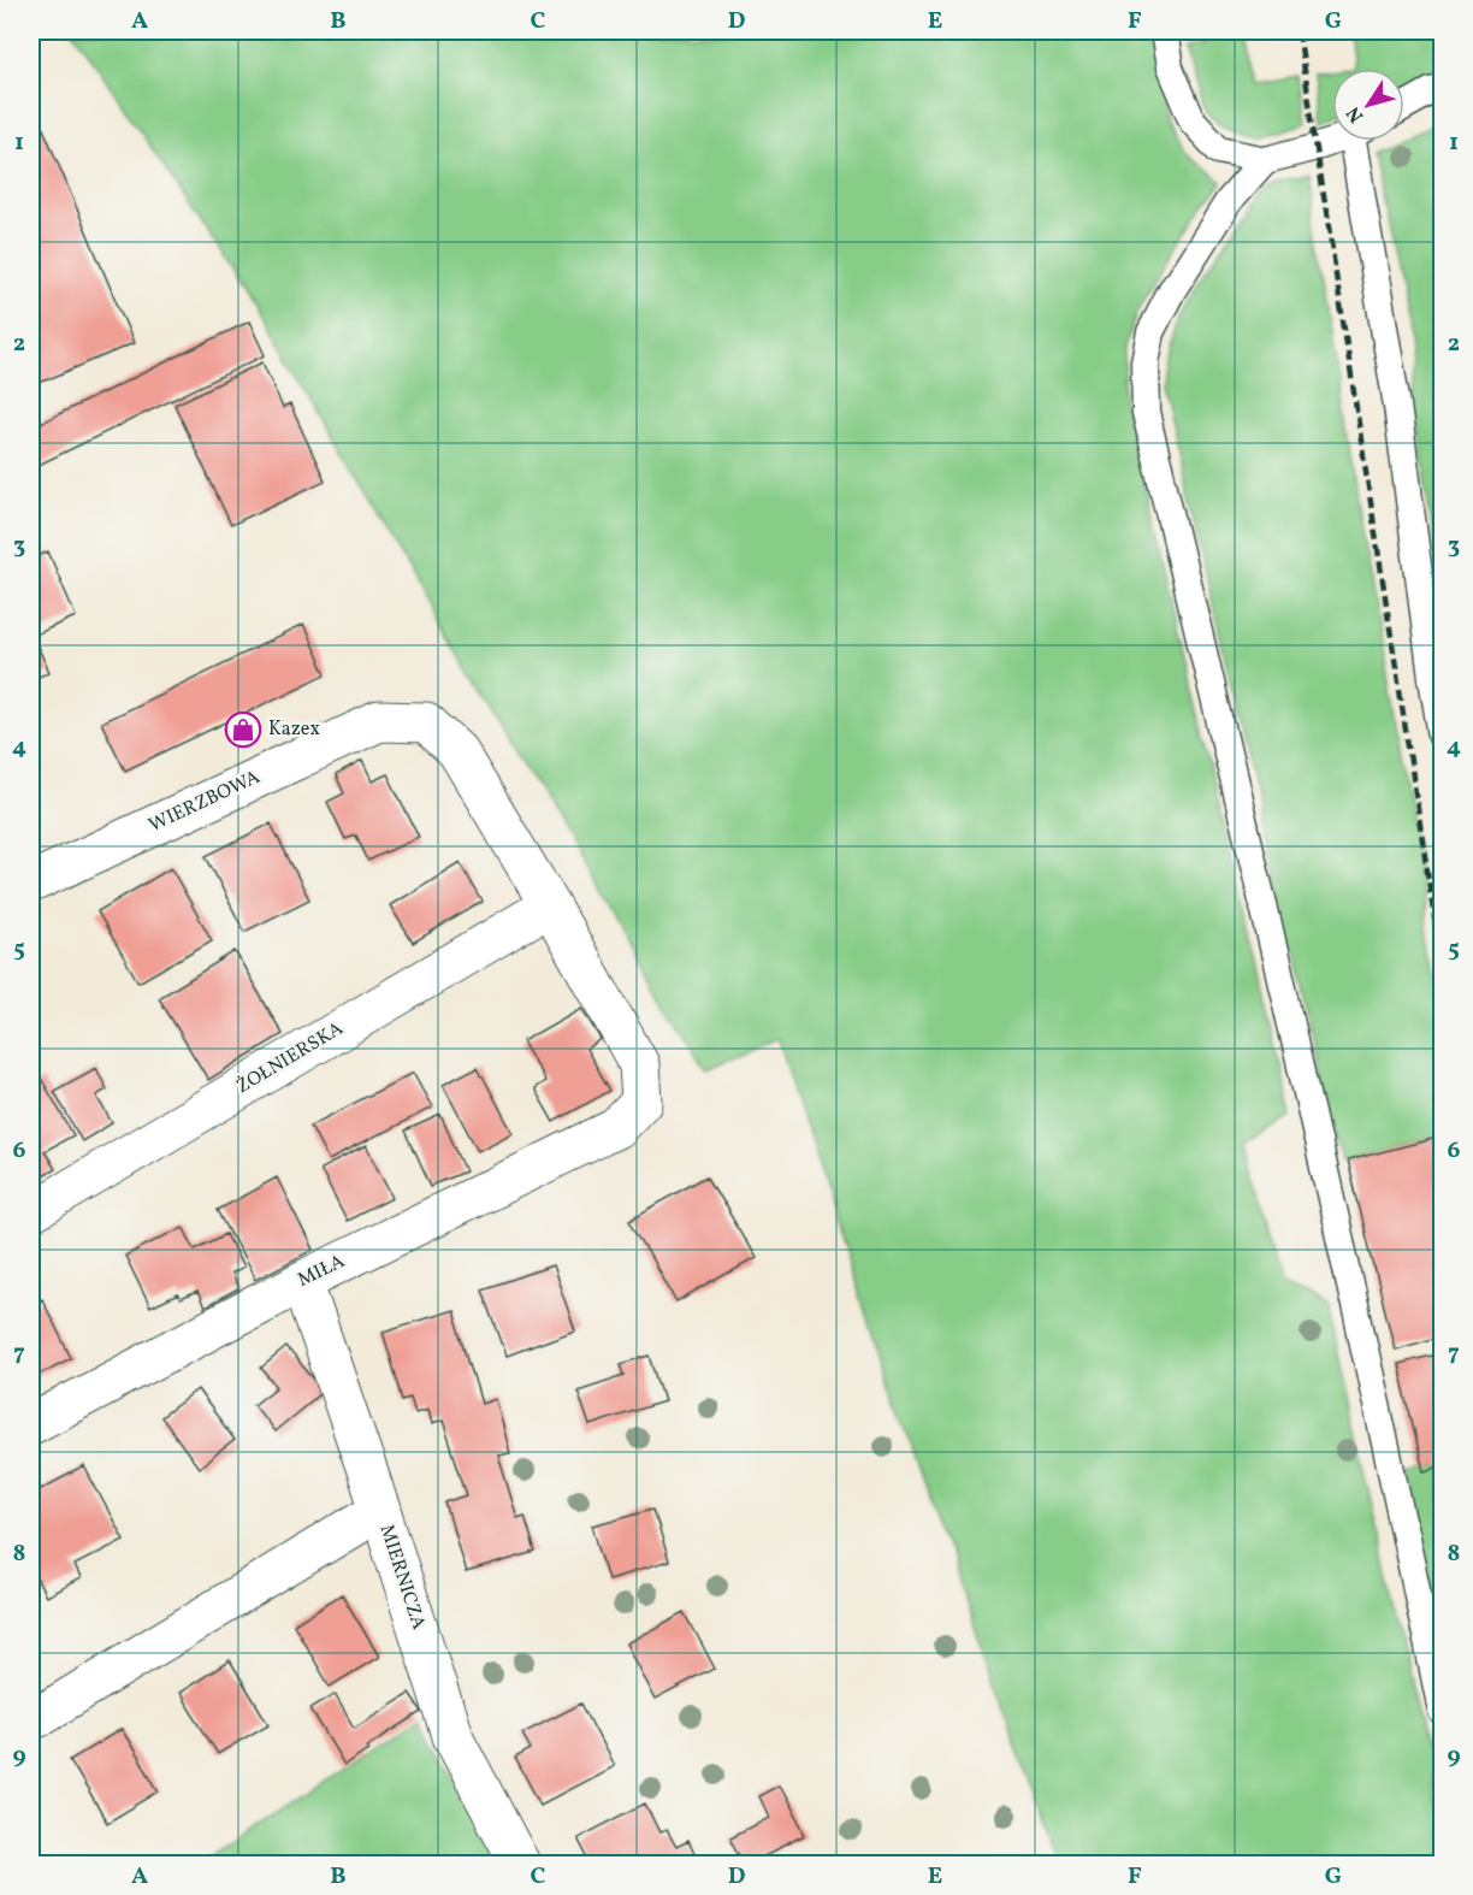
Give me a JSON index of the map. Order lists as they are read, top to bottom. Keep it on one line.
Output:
{"streets":{"street":["WIERZBOWA","ŻOŁNIERSKA","MIŁA","MIERNICZA"]},"crossings":[["WIERZBOWA","ŻOŁNIERSKA"],["WIERZBOWA","MIŁA"],["ŻOŁNIERSKA","MIŁA"],["MIŁA","MIERNICZA"]],"places":{"shop":["Kazex"]},"north":"bottom left","grid":{"columns":["A","B","C","D","E","F","G"],"rows":["1","2","3","4","5","6","7","8","9"]}}
